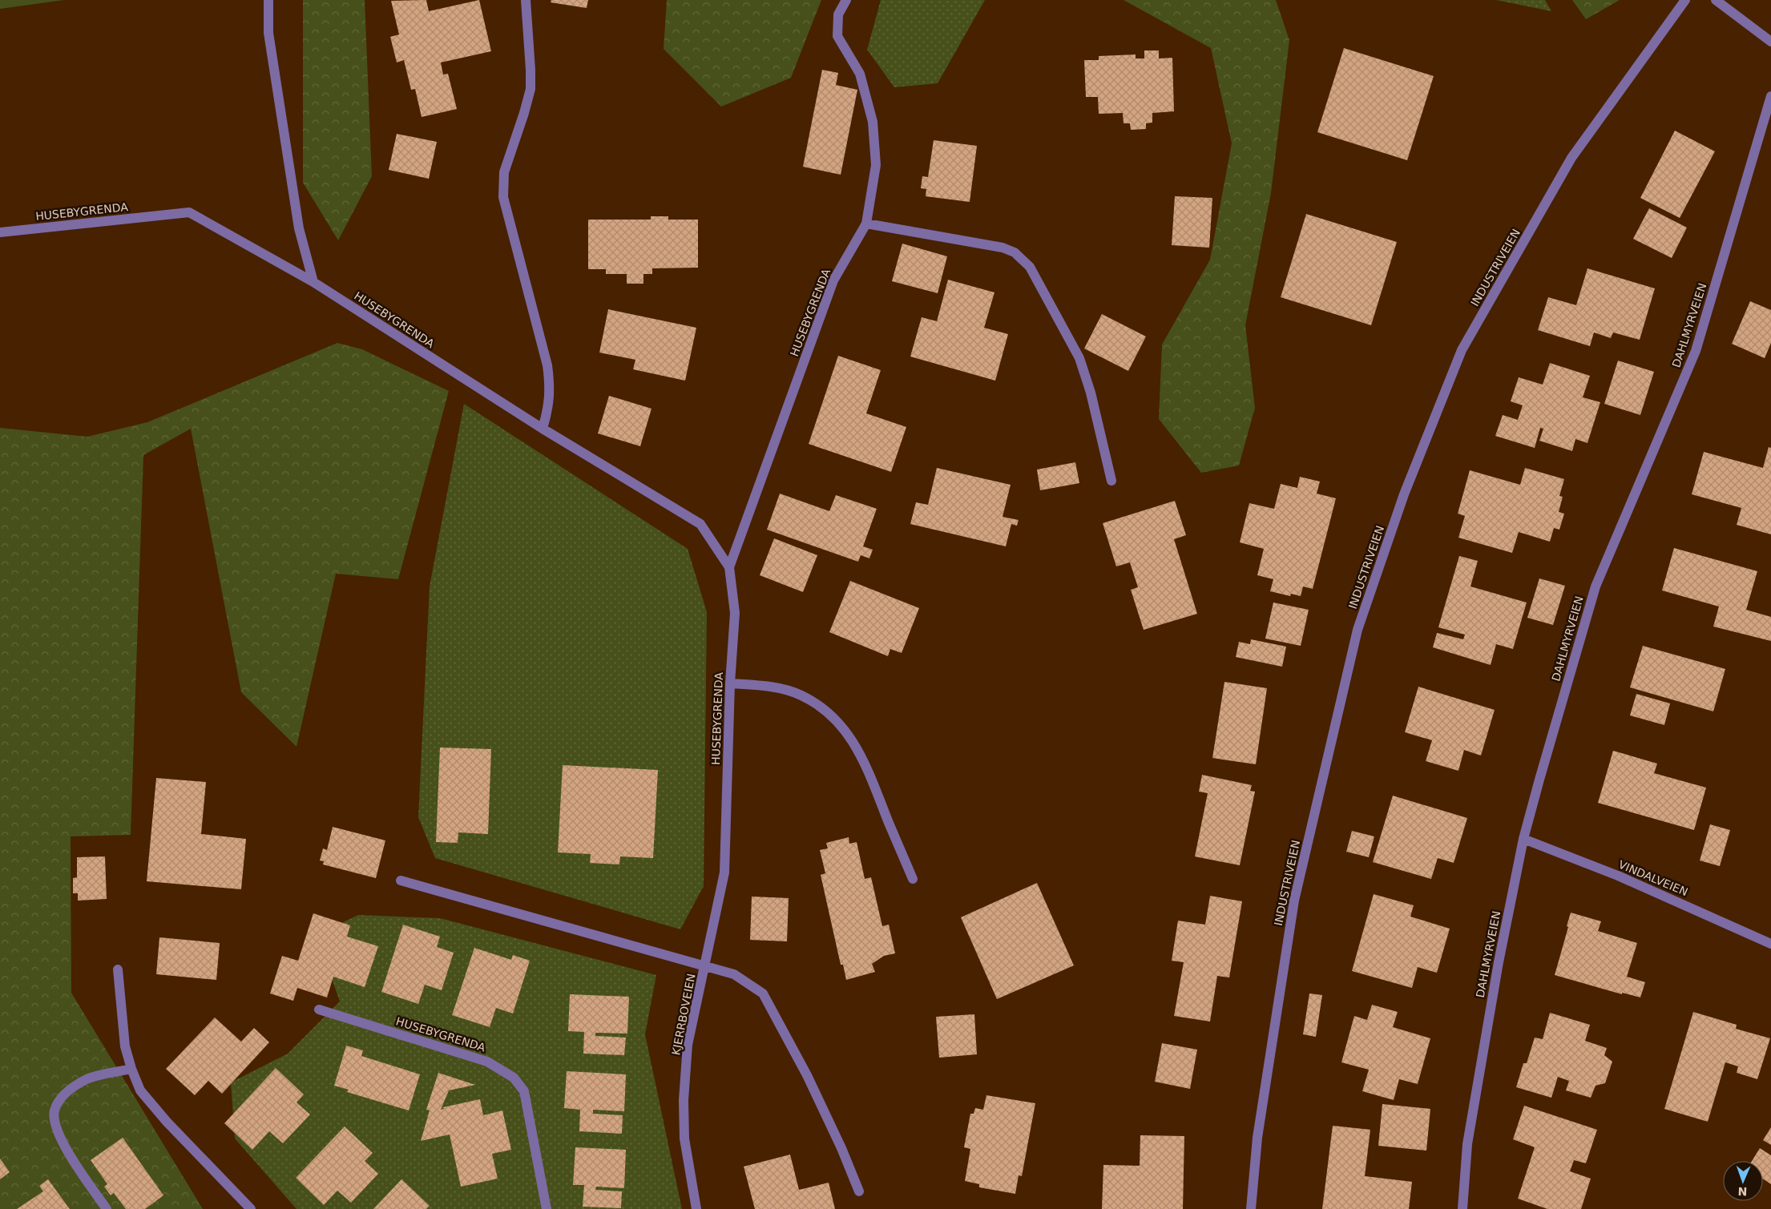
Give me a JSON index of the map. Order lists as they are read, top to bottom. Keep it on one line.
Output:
{"streets":{"street":["HUSEBYGRENDA","INDUSTRIVEIEN","DAHLMYRVEIEN","VINDALVEIEN","KJERRBOVEIEN"]},"crossings":[["HUSEBYGRENDA","KJERRBOVEIEN"],["DAHLMYRVEIEN","VINDALVEIEN"]],"north":"bottom"}
